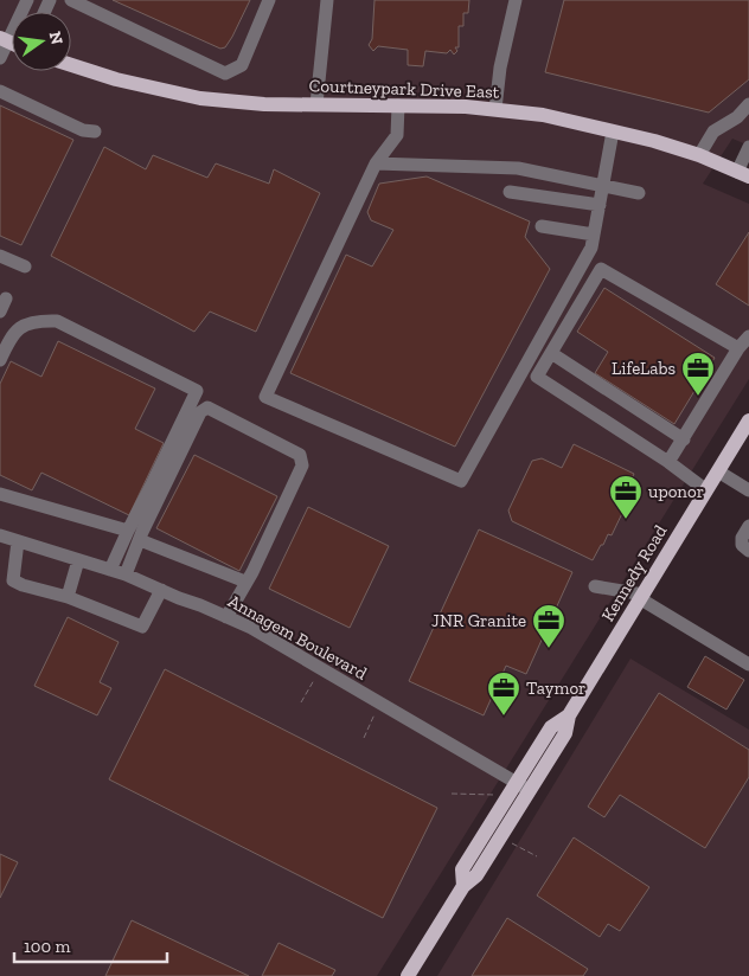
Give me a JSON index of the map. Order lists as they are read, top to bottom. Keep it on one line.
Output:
{"streets":{"main road":["Courtneypark Drive East","Kennedy Road"],"street":["Annagem Boulevard"]},"crossings":[["Kennedy Road","Annagem Boulevard"]],"places":{"office":["LifeLabs","uponor","JNR Granite","Taymor"]},"scale_bar":"100 m","north":"right"}
